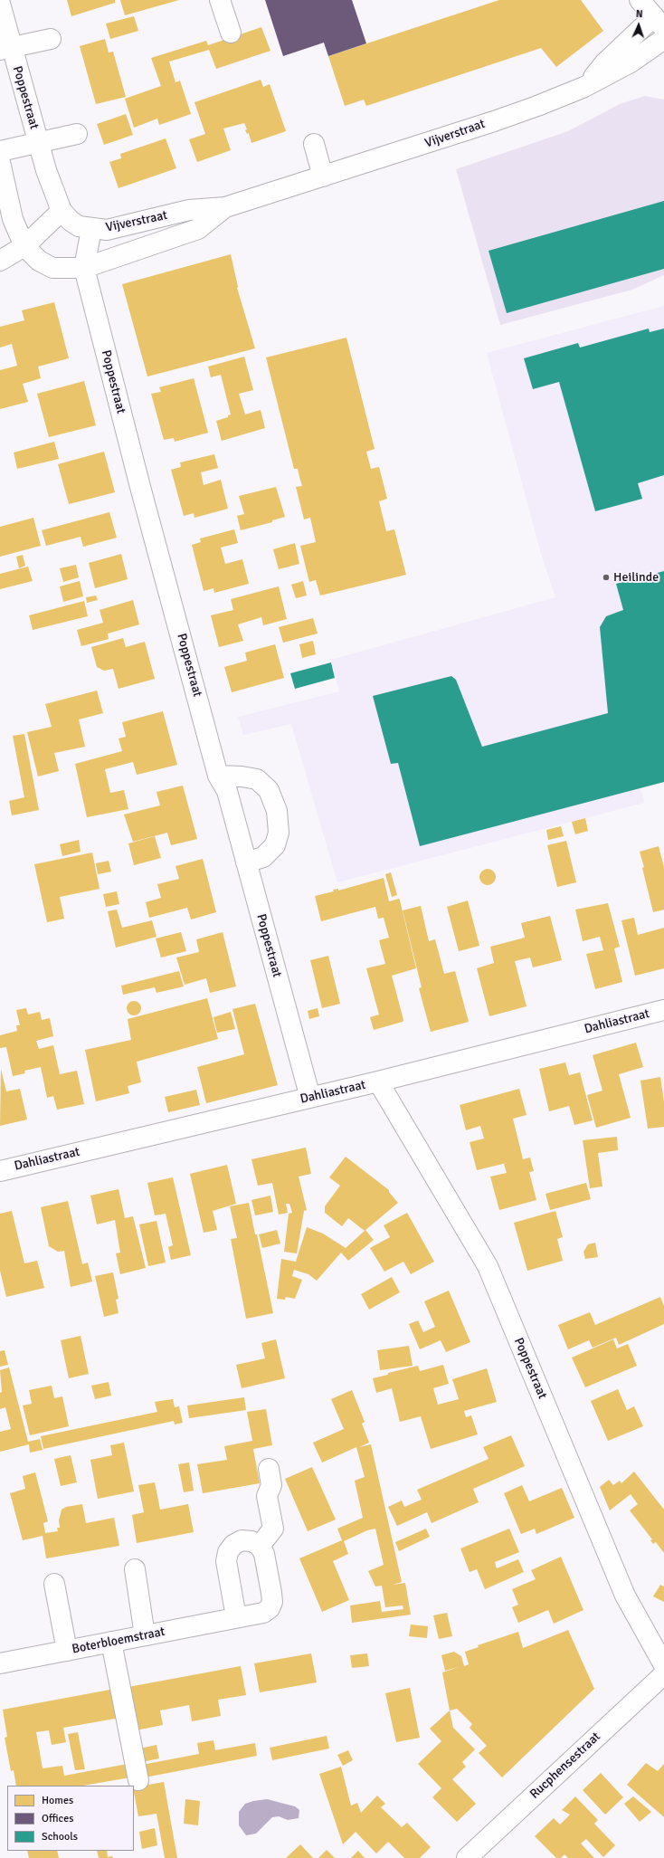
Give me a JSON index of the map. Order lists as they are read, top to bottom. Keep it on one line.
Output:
{"streets":{"street":["Poppestraat","Vijverstraat","Dahliastraat","Boterbloemstraat","Rucphensestraat"]},"crossings":[["Poppestraat","Vijverstraat"],["Poppestraat","Dahliastraat"]],"places":["Heilinde"],"legend":["Homes","Offices","Schools"],"north":"top"}
